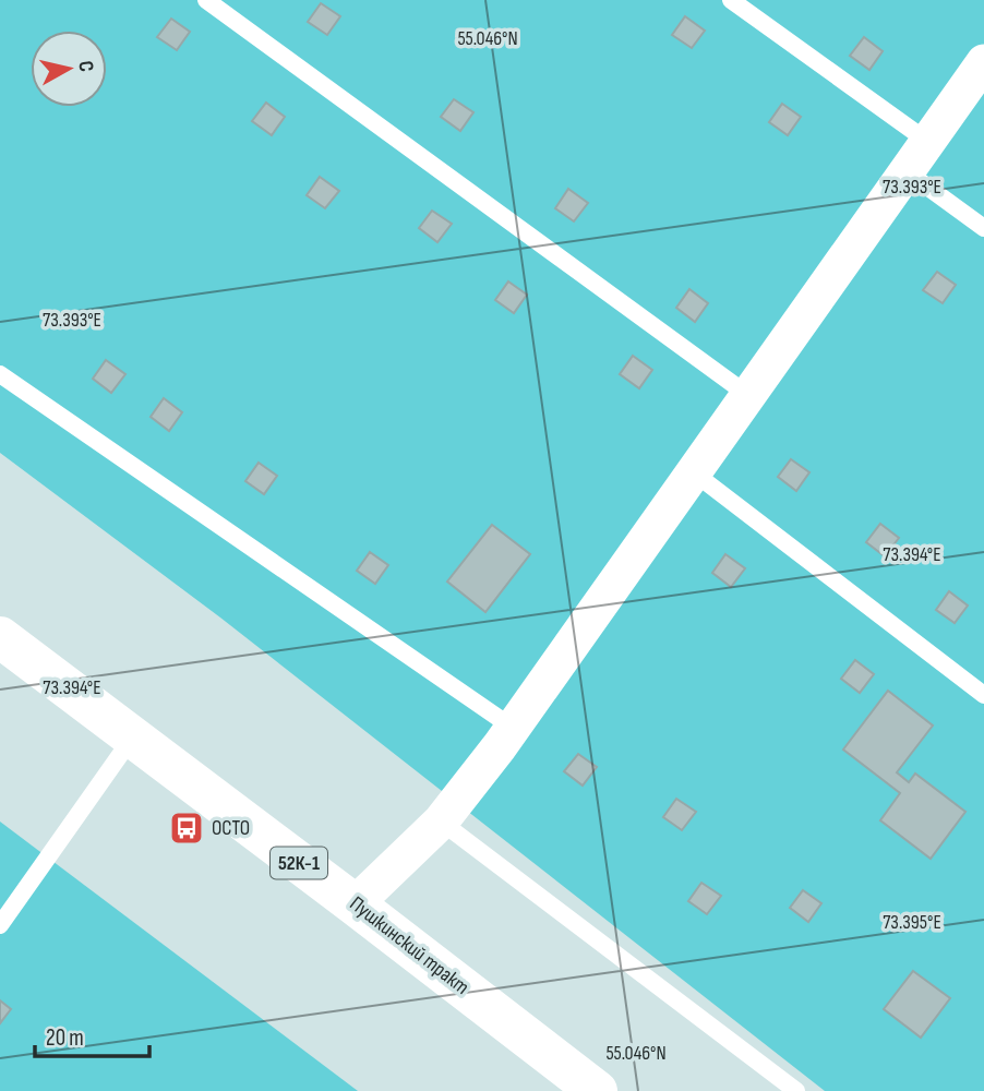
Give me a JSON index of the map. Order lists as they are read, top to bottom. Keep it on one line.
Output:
{"streets":{"main road":["52К-1","Пушкинский тракт"]},"places":{"bus stop":["ОСТО"]},"scale_bar":"20 m","north":"right","coordinates":["55.046°N","73.393°E","73.394°E","73.395°E"]}
